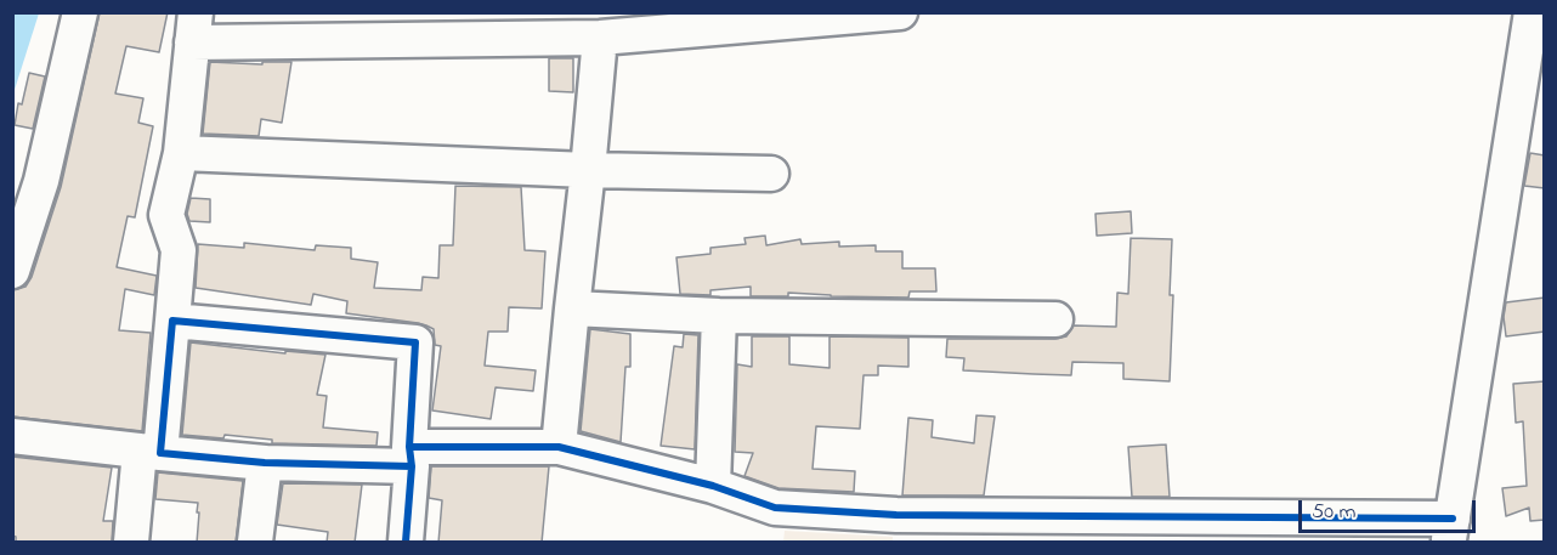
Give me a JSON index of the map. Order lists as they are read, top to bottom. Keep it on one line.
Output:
{"scale_bar":"50 m"}
